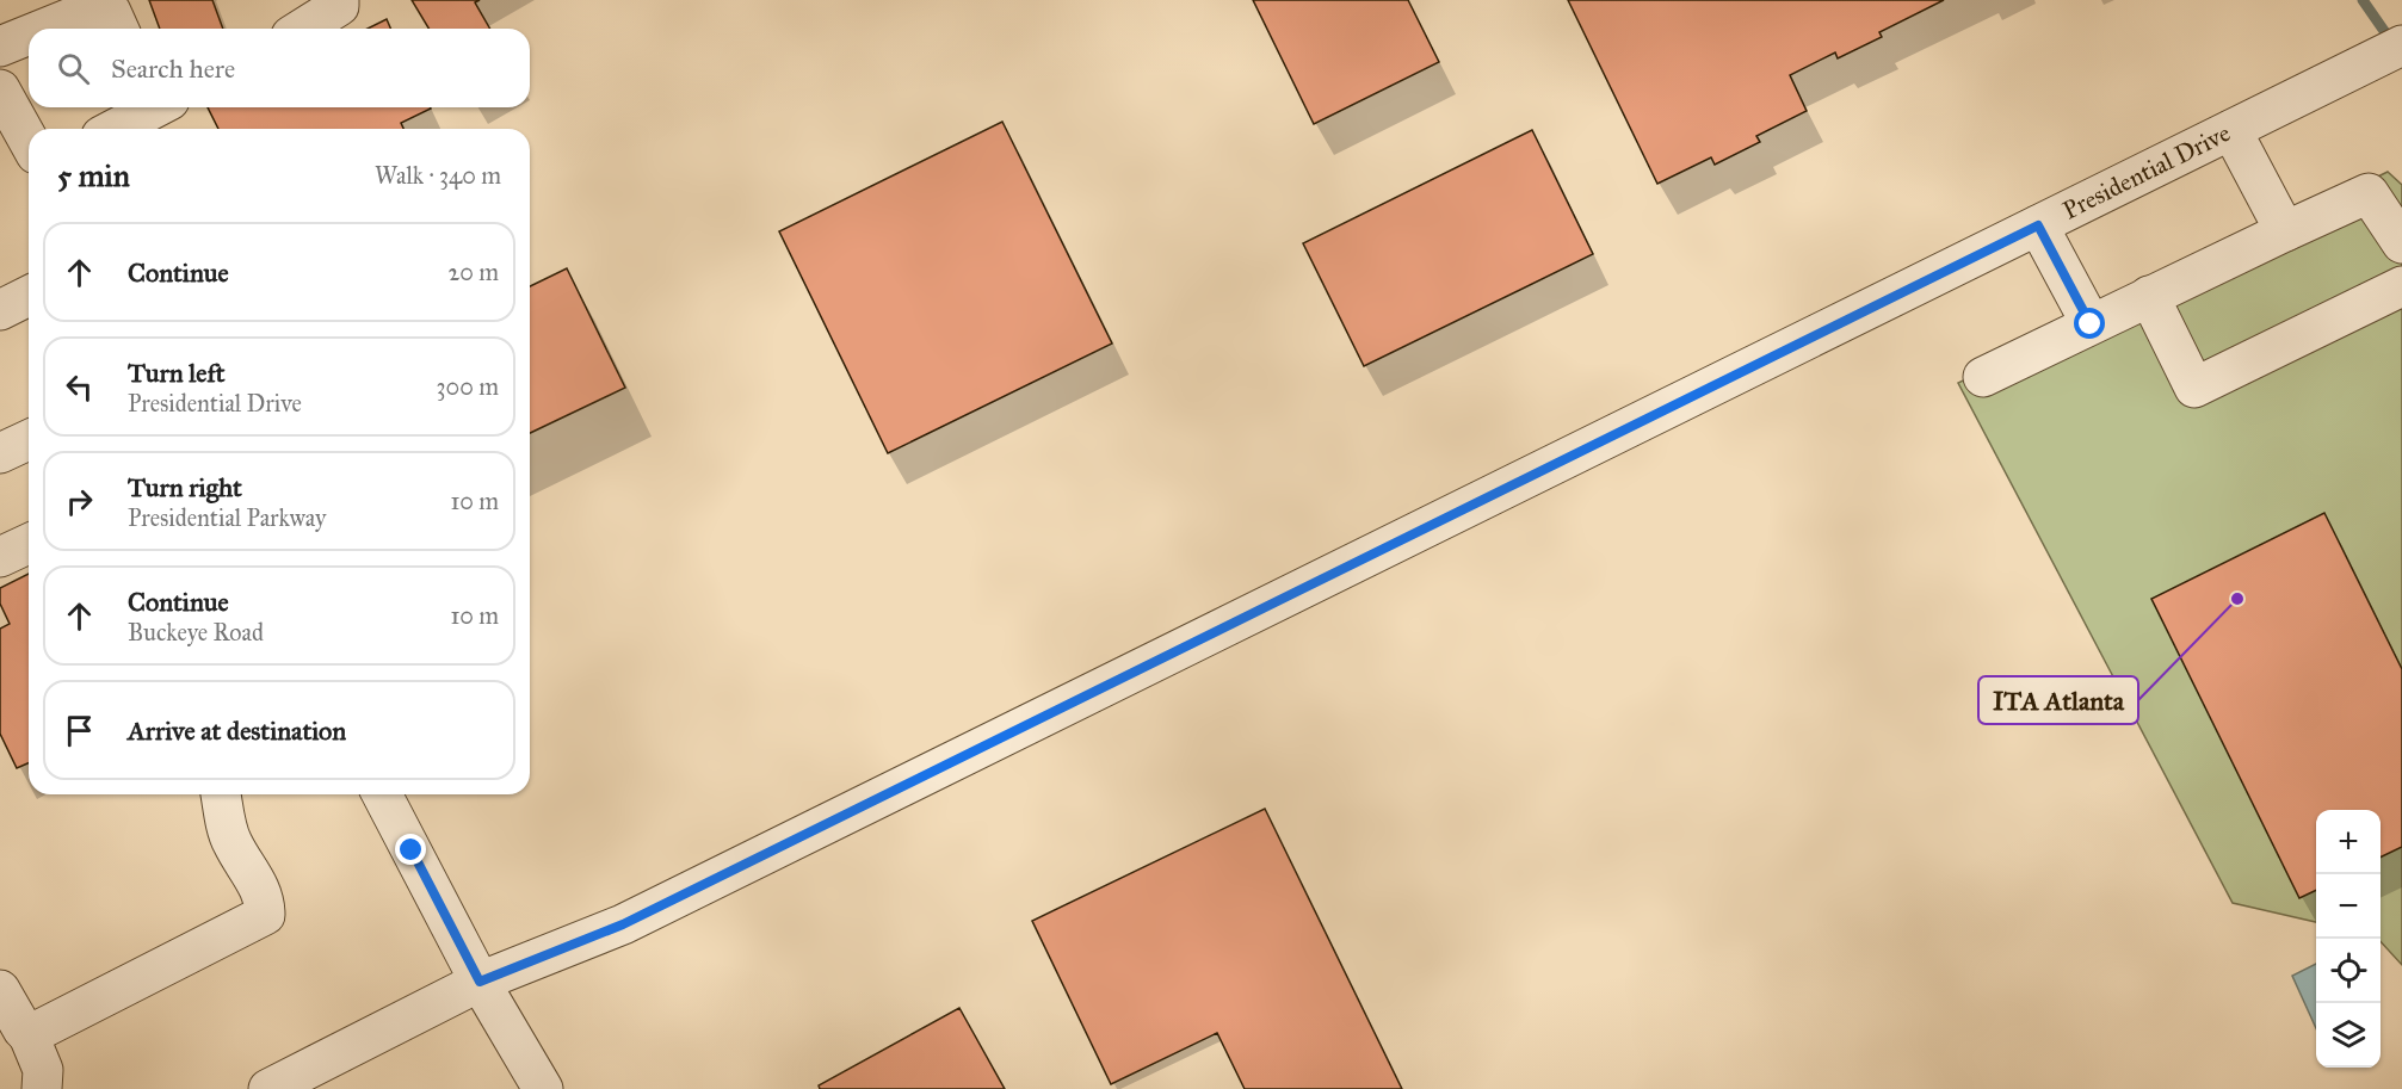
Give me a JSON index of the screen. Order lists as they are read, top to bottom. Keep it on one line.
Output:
{"streets":{"street":["Presidential Drive"]},"places":["ITA Atlanta"],"page":{"search":"Search here","heading":["5 min","Walk · 340 m"],"list":[["Continue","20 m"],["Turn left","Presidential Drive","300 m"],["Turn right","Presidential Parkway","10 m"],["Continue","Buckeye Road","10 m"],"Arrive at destination"],"map_buttons":["+","−"]}}
